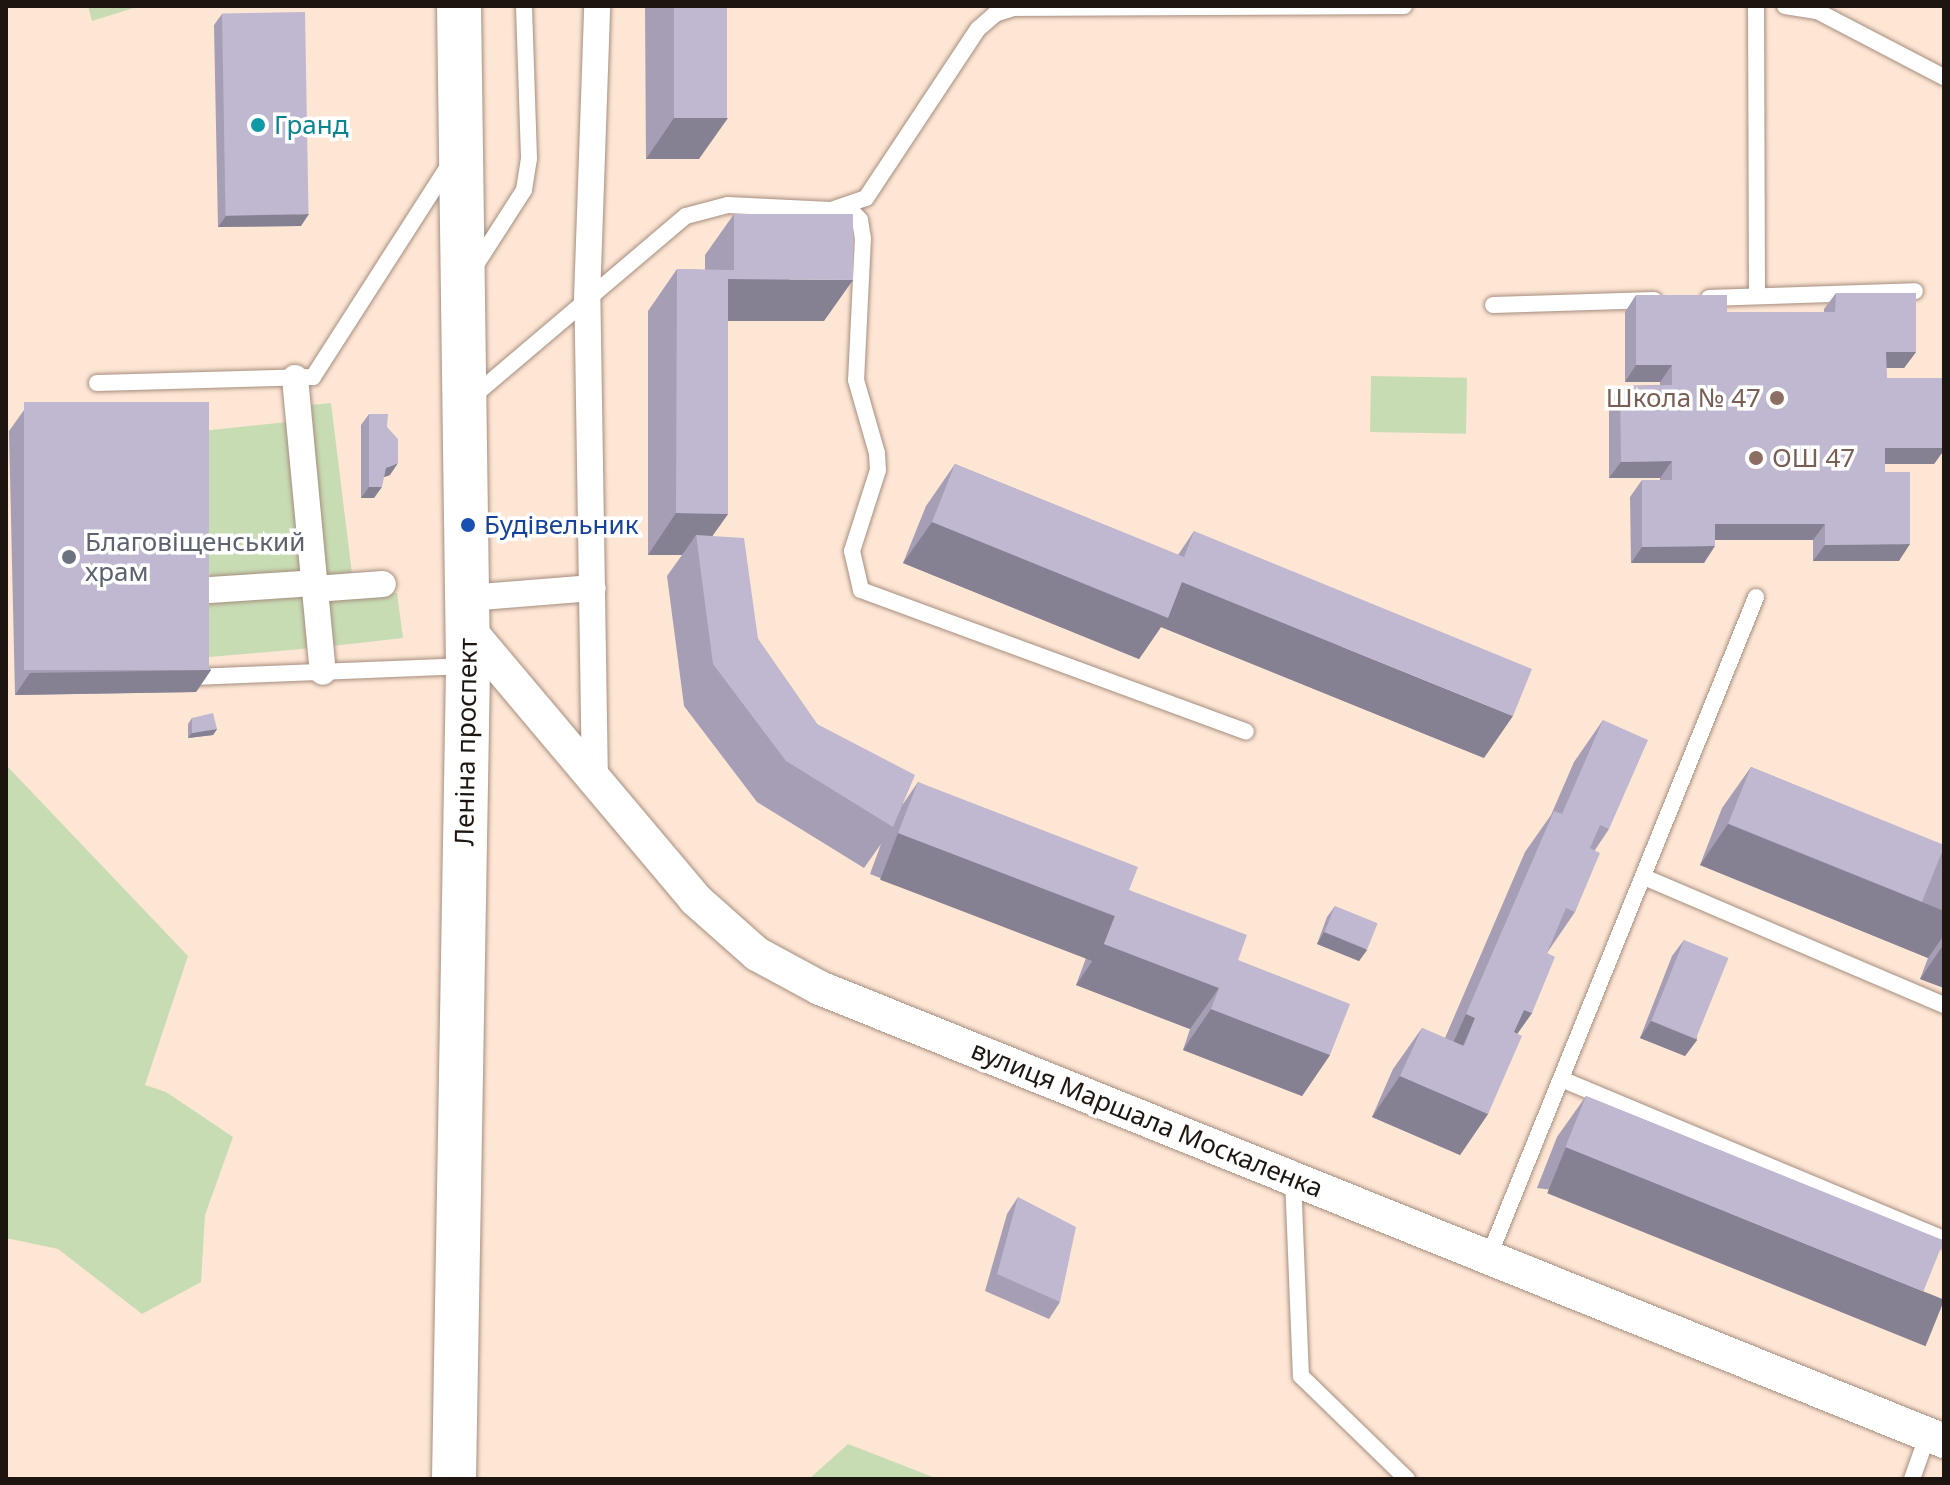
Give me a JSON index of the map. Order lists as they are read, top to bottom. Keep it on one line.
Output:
{"streets":{"main road":["Леніна проспект"],"street":["вулиця Маршала Москаленка"]},"crossings":[["Леніна проспект","вулиця Маршала Москаленка"]],"places":["Гранд","Школа № 47","ОШ 47","Будівельник","Благовіщенський храм"]}
